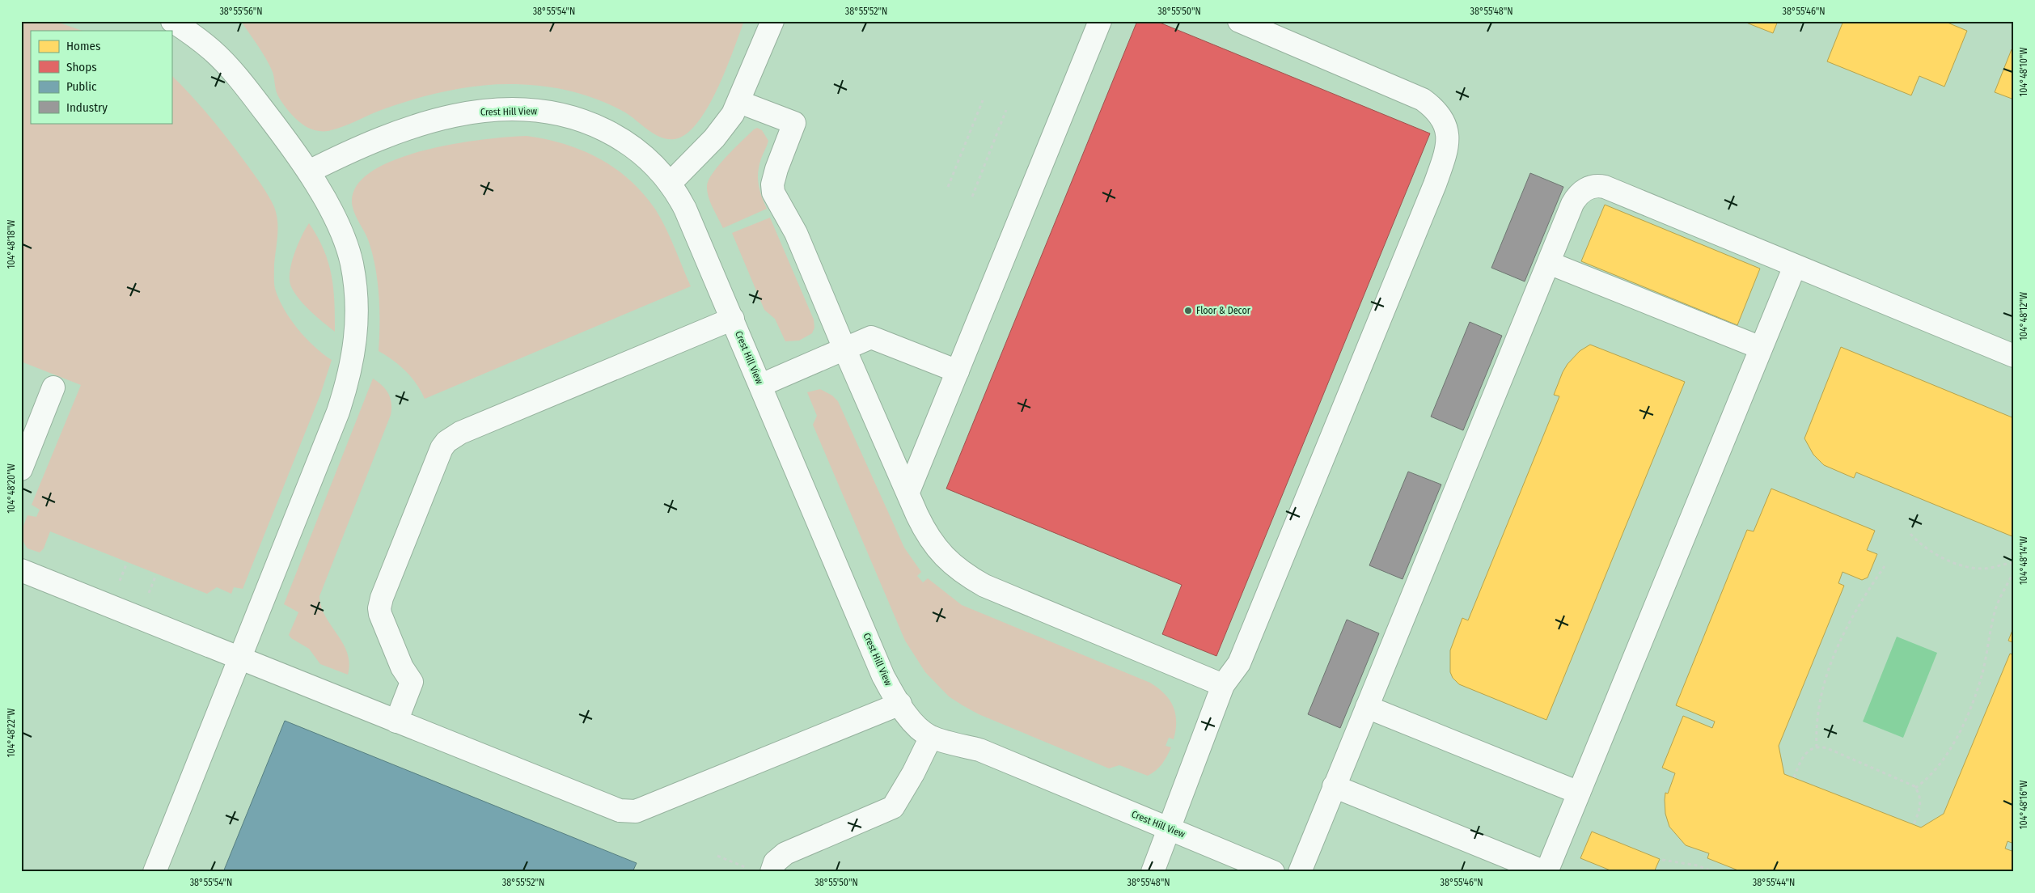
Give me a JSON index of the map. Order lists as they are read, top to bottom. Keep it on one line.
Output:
{"streets":{"street":["Crest Hill View"]},"places":["Floor & Decor"],"legend":["Homes","Shops","Public","Industry"],"coordinates":["38°55'56\"N","38°55'54\"N","38°55'52\"N","38°55'50\"N","38°55'48\"N","38°55'46\"N","104°48'10\"W","104°48'18\"W","104°48'12\"W","104°48'20\"W","104°48'14\"W","104°48'22\"W","104°48'16\"W","38°55'44\"N"]}
